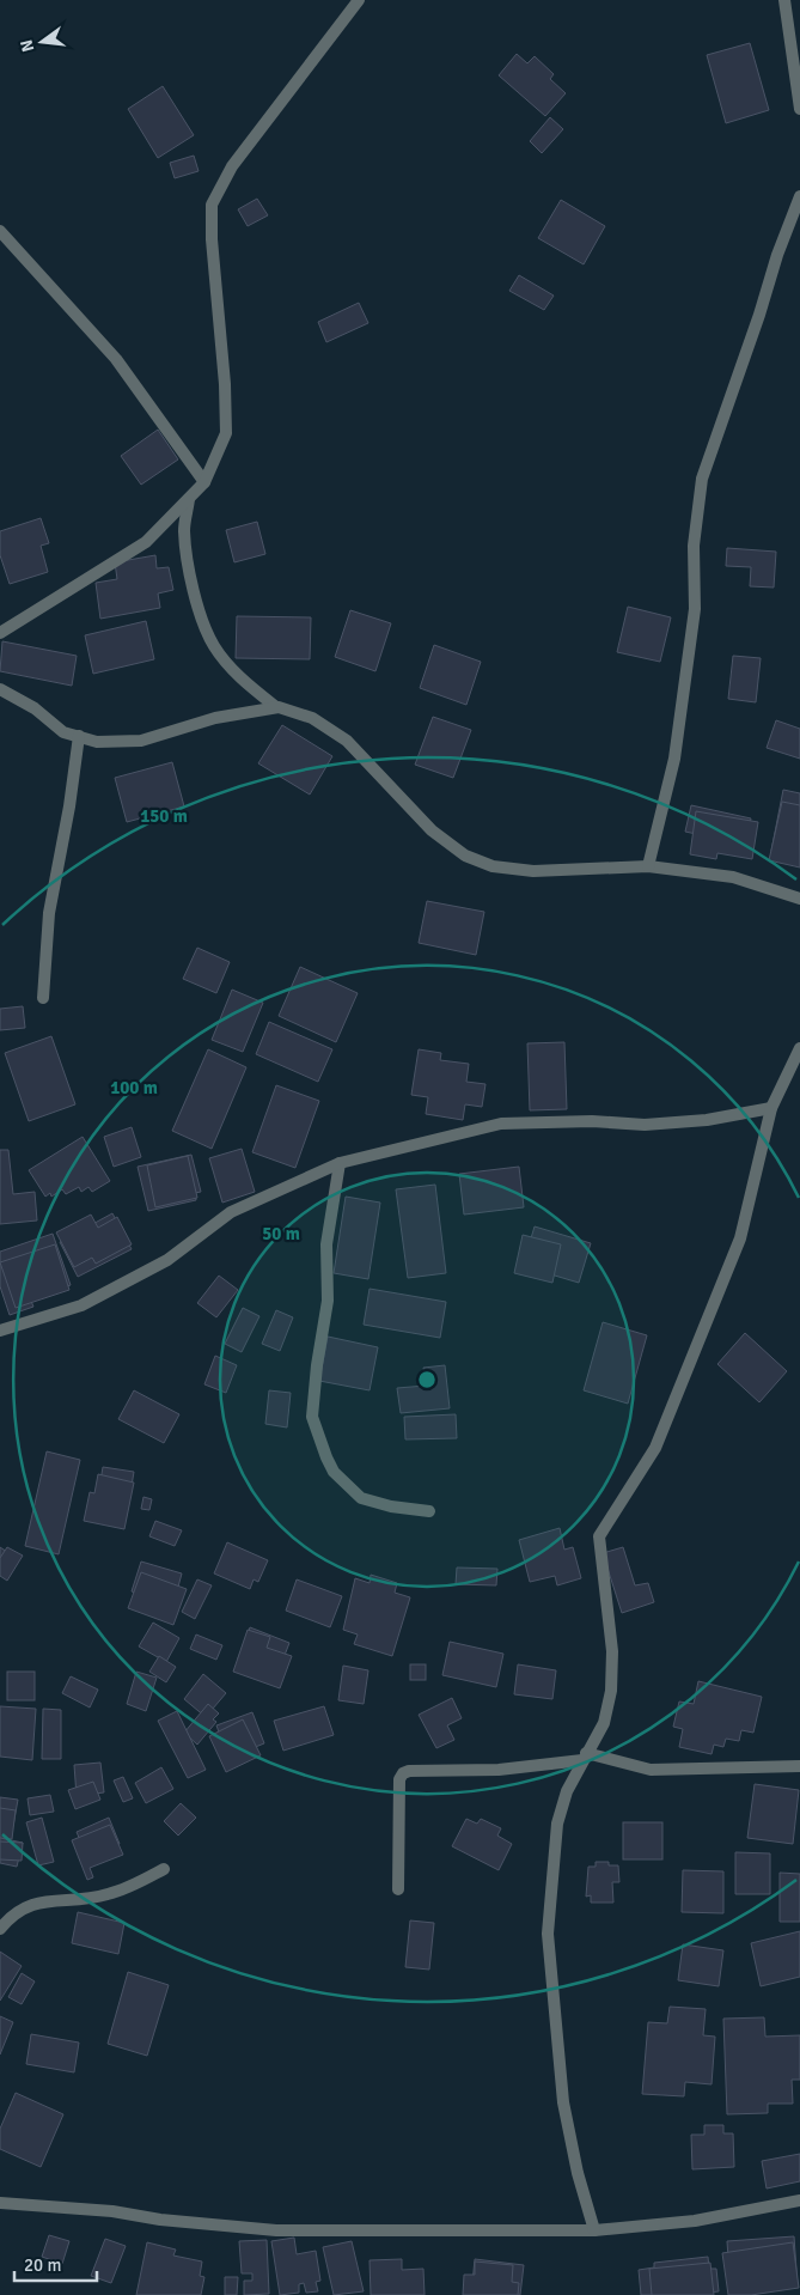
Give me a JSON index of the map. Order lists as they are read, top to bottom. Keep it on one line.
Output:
{"scale_bar":"20 m","north":"left","rings":["150 m","100 m","50 m"]}
